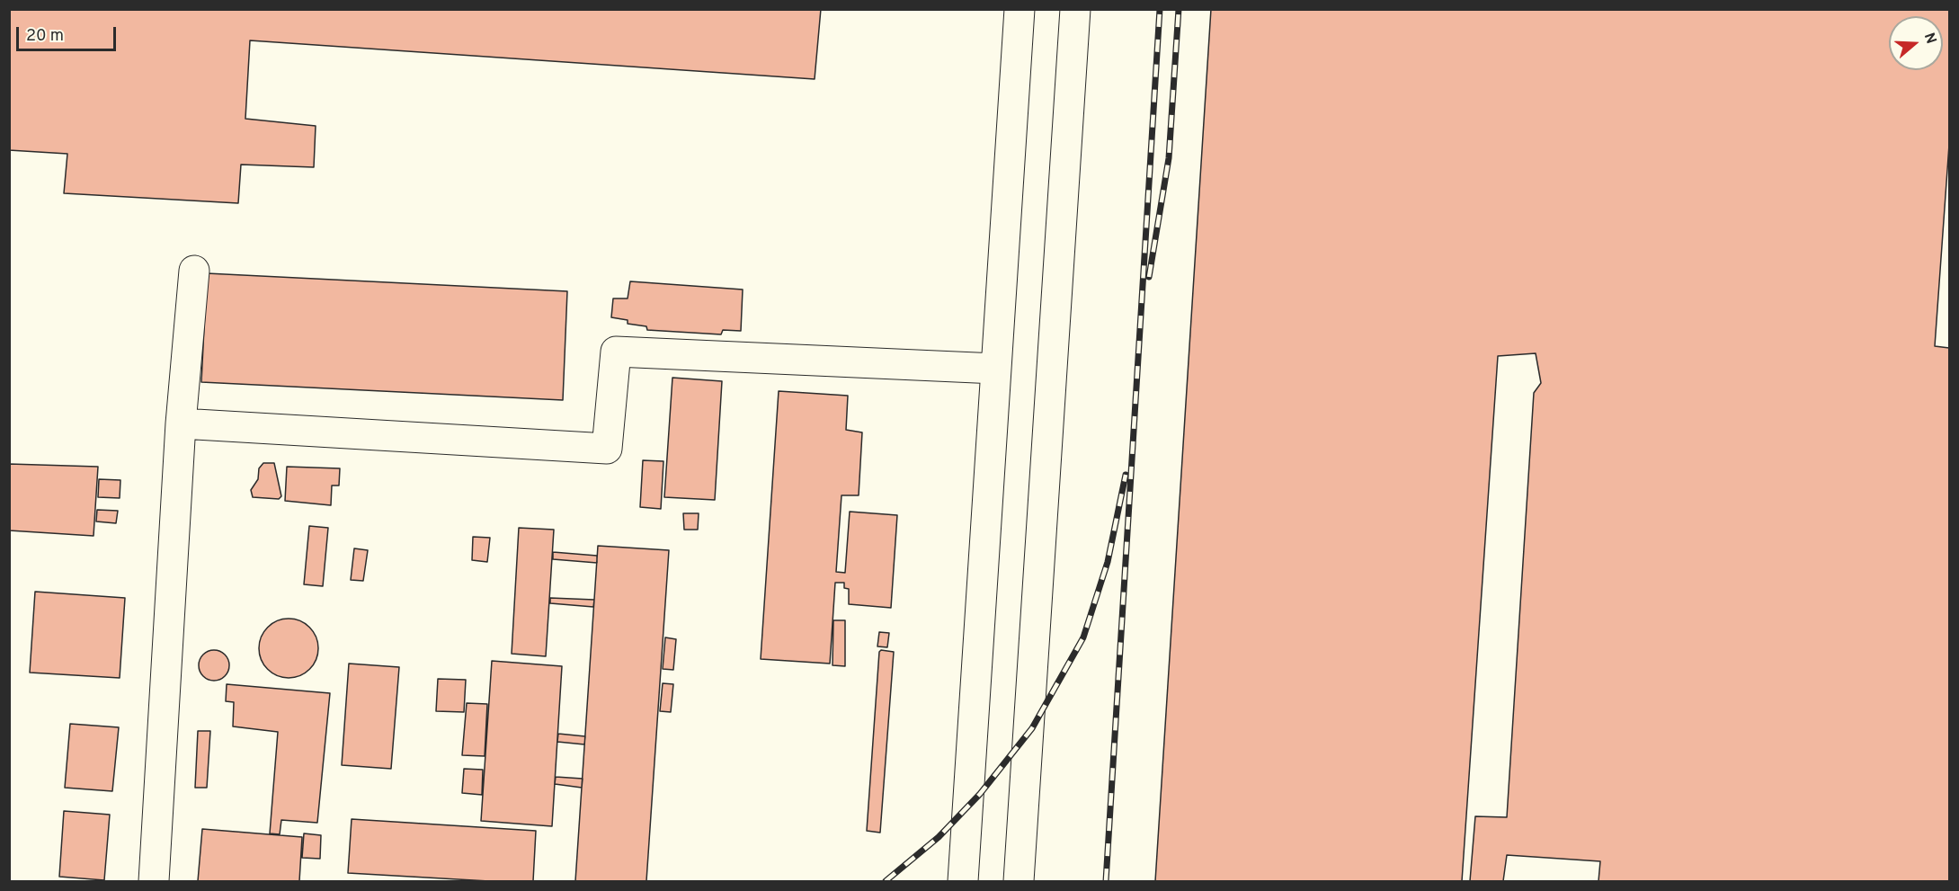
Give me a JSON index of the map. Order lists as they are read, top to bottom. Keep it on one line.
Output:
{"scale_bar":"20 m","north":"right"}
